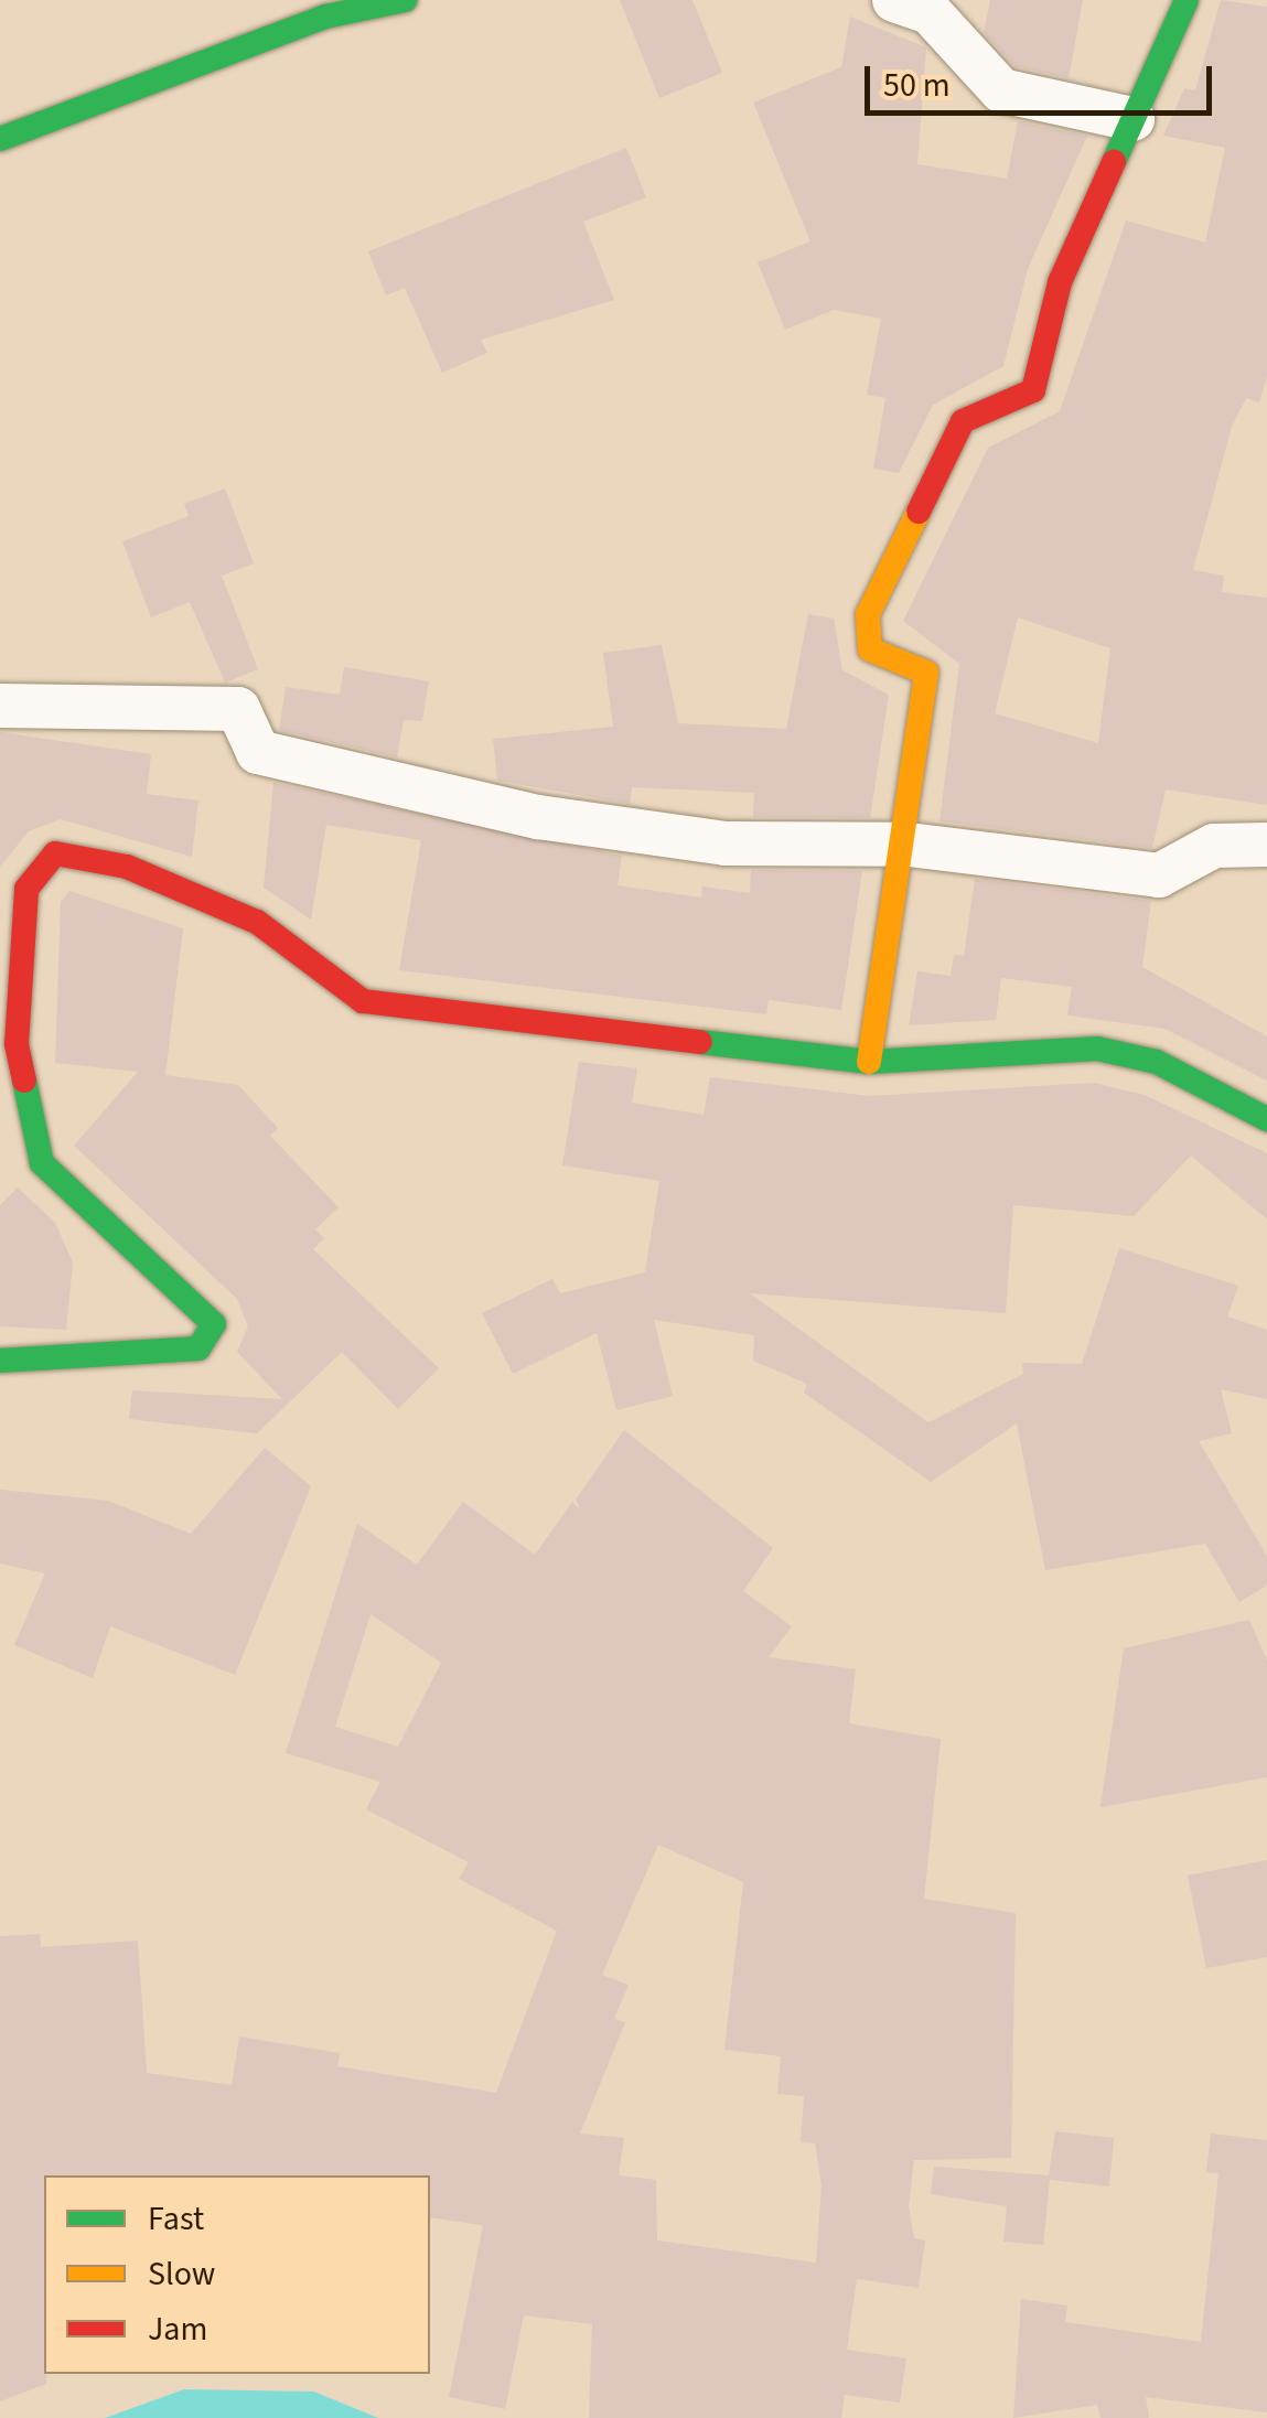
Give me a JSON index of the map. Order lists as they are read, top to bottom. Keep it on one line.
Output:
{"legend":["Fast","Slow","Jam"],"scale_bar":"50 m"}
